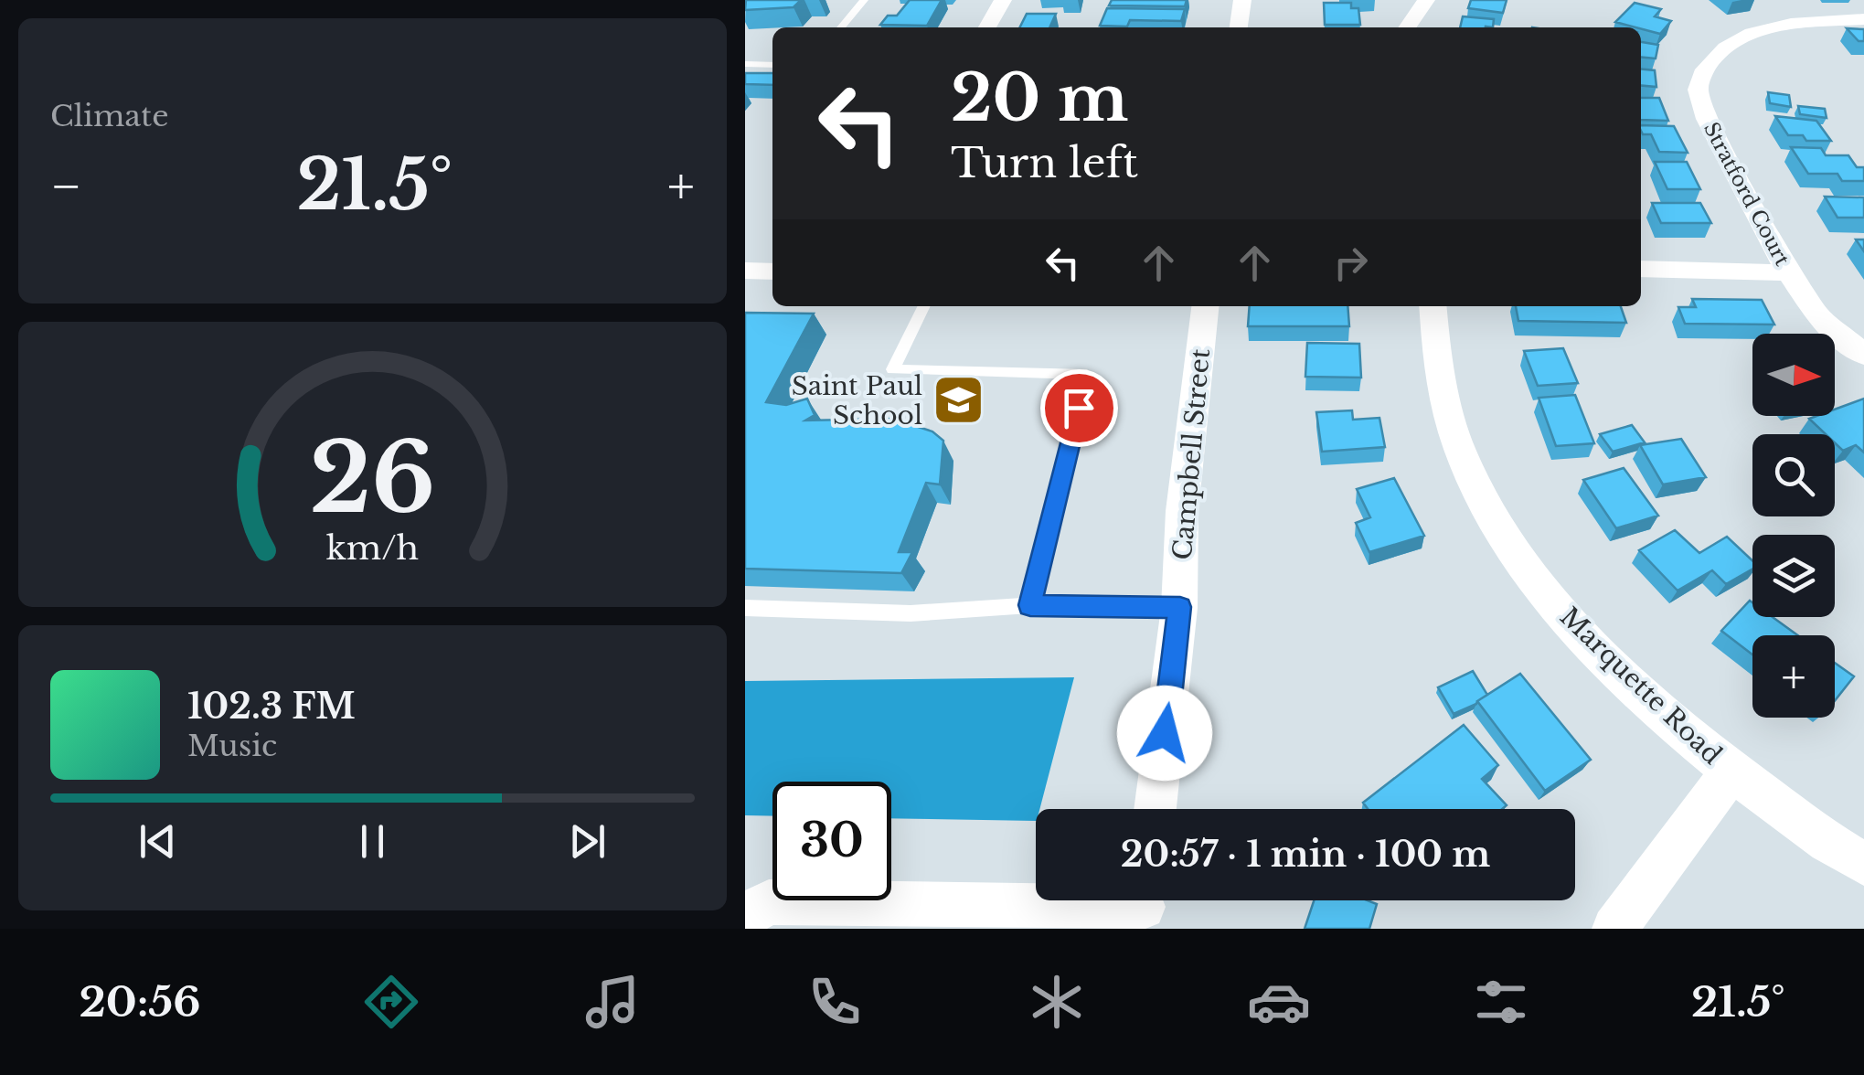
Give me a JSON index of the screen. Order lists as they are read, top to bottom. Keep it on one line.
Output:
{"streets":{"street":["Stratford Court","Campbell Street","Marquette Road"]},"places":{"school or university":["Saint Paul School"]},"north":"right","page":{"tile":"Climate","turn":["20 m","Turn left"],"heat":["−","21.5°","+"],"map_buttons":"+","song":["102.3 FM","Music"],"limit":"30","trip":"20:57 · 1 min · 100 m","tabs":["20:56","21.5°"],"gauge":["26","km/h"]}}
